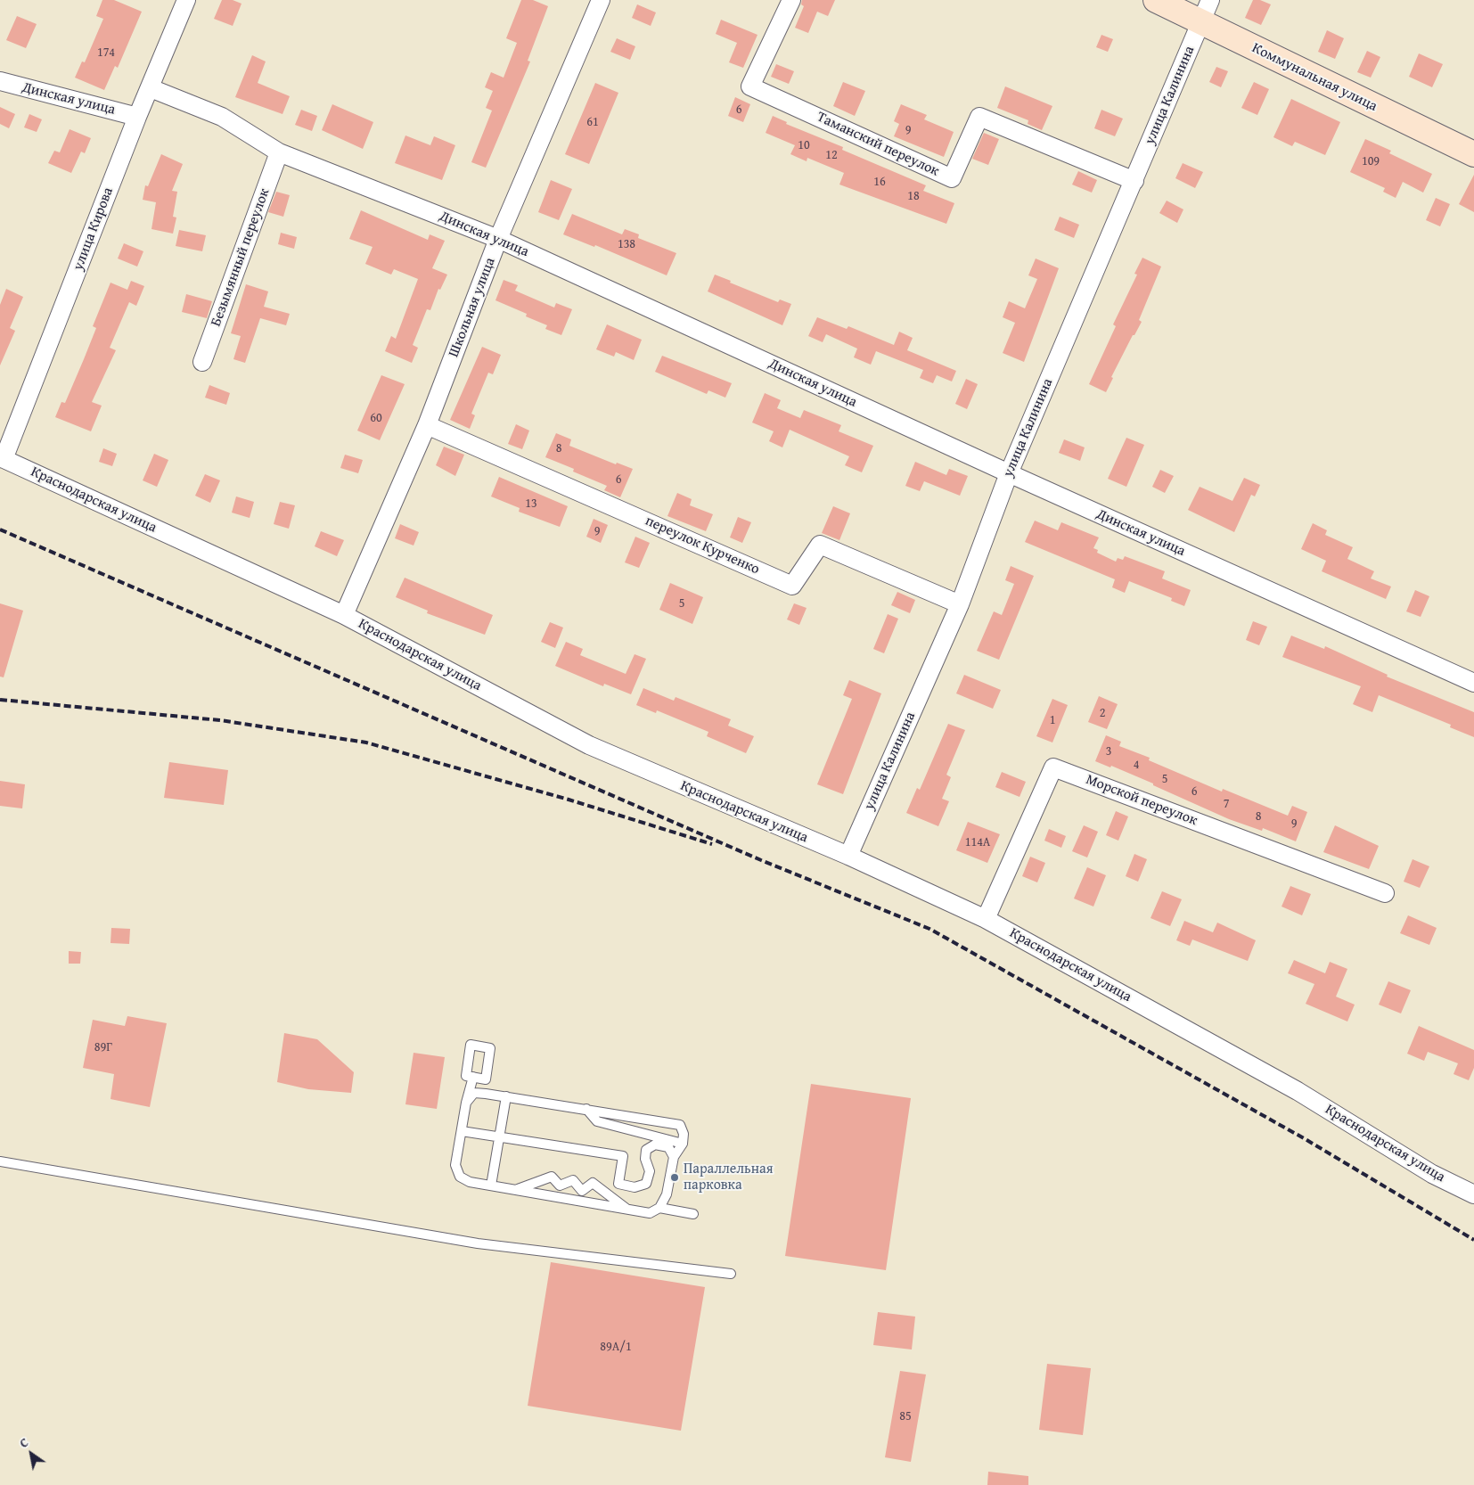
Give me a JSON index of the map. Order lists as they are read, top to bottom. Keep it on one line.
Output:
{"streets":{"street":["Коммунальная улица","улица Калинина","Динская улица","Таманский переулок","улица Кирова","Безымянный переулок","Школьная улица","Краснодарская улица","переулок Курченко","Морской переулок"]},"crossings":[["Коммунальная улица","улица Калинина"],["улица Калинина","Динская улица"],["улица Калинина","Таманский переулок"],["улица Калинина","Краснодарская улица"],["улица Калинина","переулок Курченко"],["Динская улица","улица Кирова"],["Динская улица","Безымянный переулок"],["Динская улица","Школьная улица"],["улица Кирова","Краснодарская улица"],["Школьная улица","Краснодарская улица"],["Школьная улица","переулок Курченко"],["Краснодарская улица","Морской переулок"]],"places":["Параллельная парковка"],"house_numbers":["174","6","61","9","10","12","109","16","18","138","60","8","6","13","9","5","2","1","3","4","5","6","7","8","9","114А","89Г","89А/1","85"],"north":"top left"}
